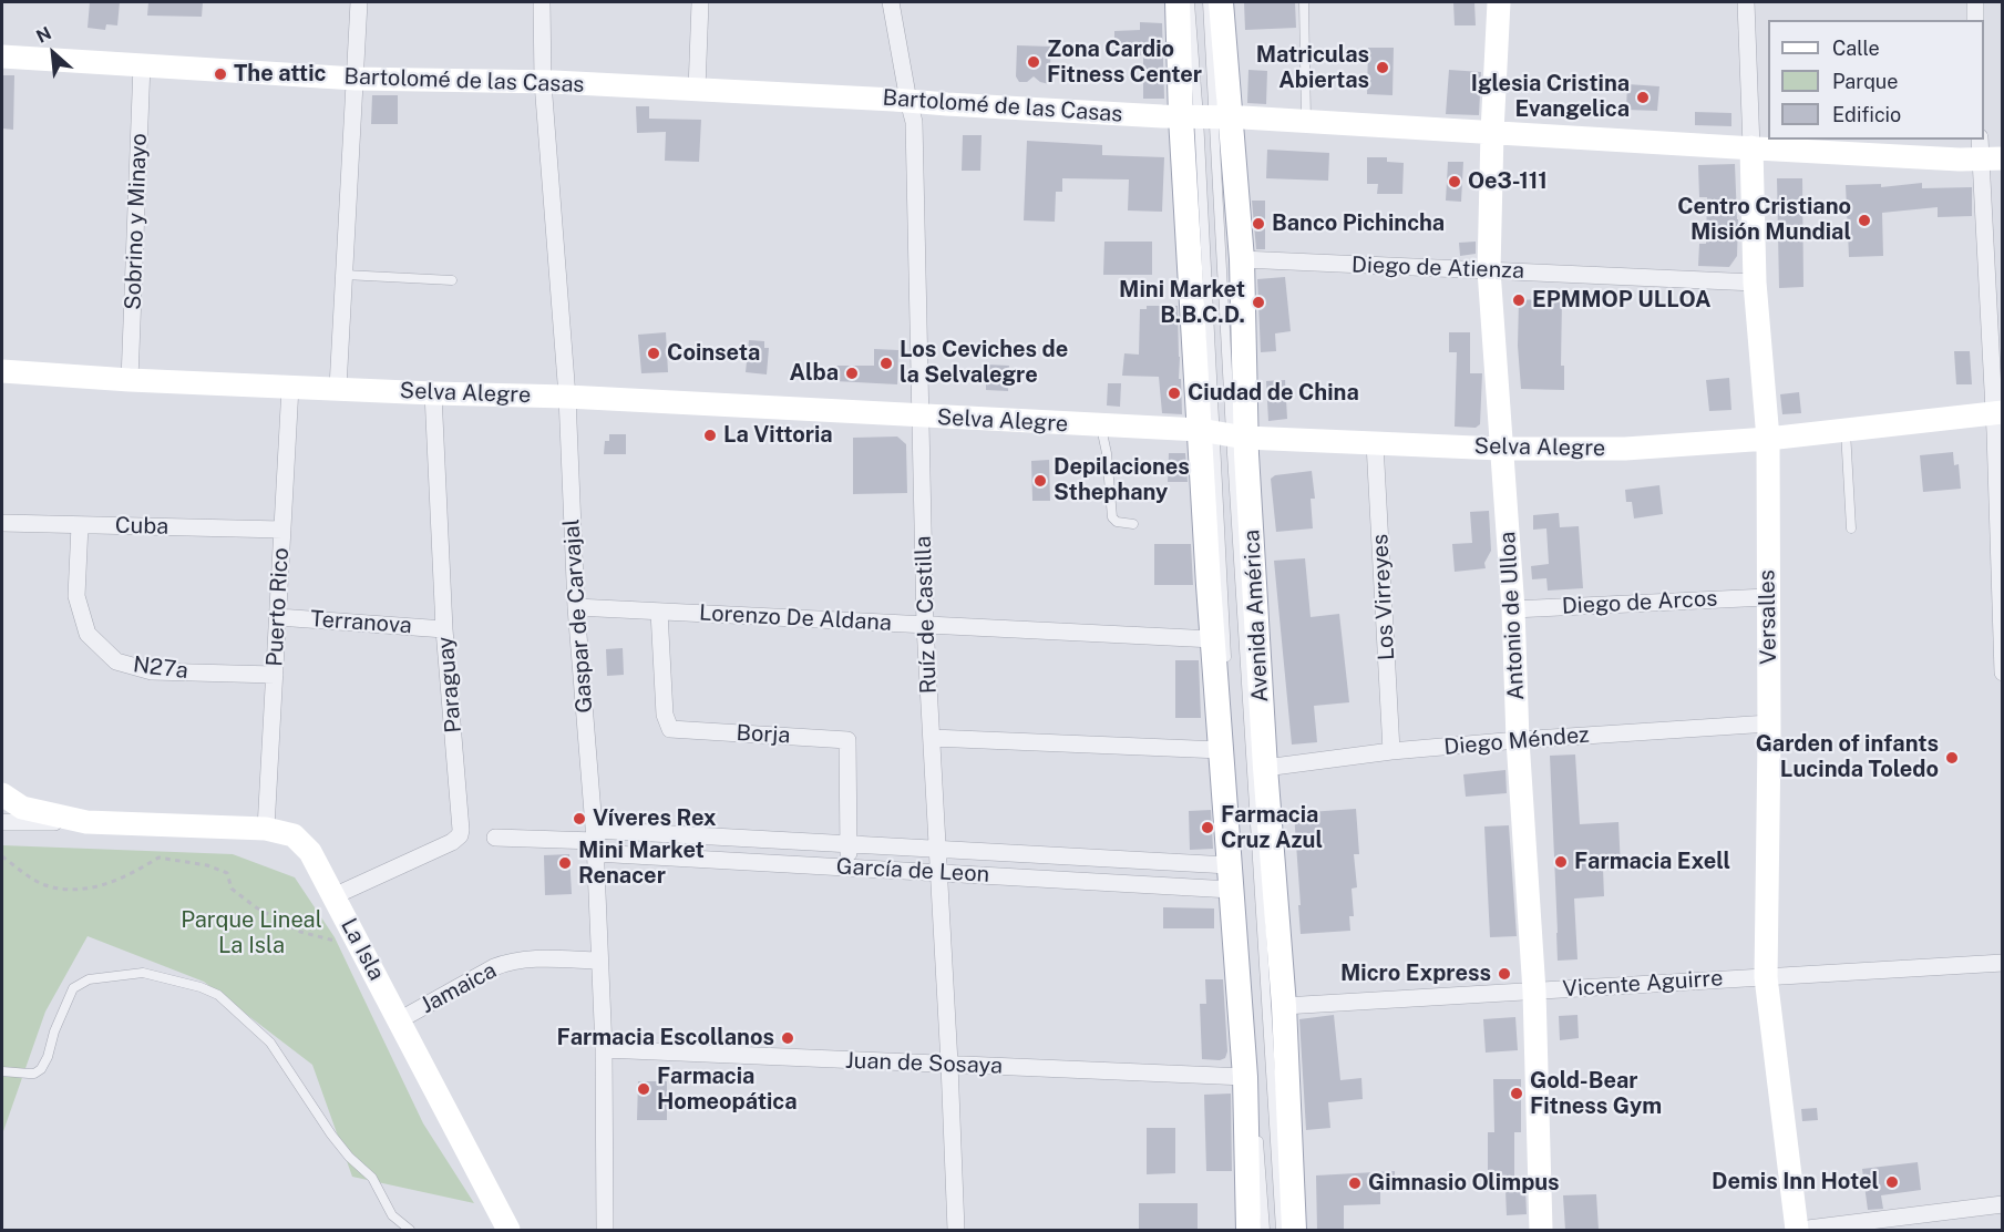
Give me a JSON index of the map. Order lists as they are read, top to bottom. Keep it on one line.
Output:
{"streets":{"main road":["Avenida América"],"street":["Bartolomé de las Casas","Sobrino y Minayo","Diego de Atienza","Selva Alegre","Cuba","Los Virreyes","Diego de Arcos","Puerto Rico","Ruíz de Castilla","Gaspar de Carvajal","Antonio de Ulloa","Versalles","Lorenzo De Aldana","Terranova","N27a","Paraguay","Borja","Diego Méndez","García de Leon","La Isla","Vicente Aguirre","Jamaica","Juan de Sosaya"]},"crossings":[["Bartolomé de las Casas","Sobrino y Minayo"],["Bartolomé de las Casas","Ruíz de Castilla"],["Bartolomé de las Casas","Gaspar de Carvajal"],["Bartolomé de las Casas","Avenida América"],["Bartolomé de las Casas","Antonio de Ulloa"],["Bartolomé de las Casas","Versalles"],["Sobrino y Minayo","Selva Alegre"],["Diego de Atienza","Avenida América"],["Diego de Atienza","Antonio de Ulloa"],["Diego de Atienza","Versalles"],["Selva Alegre","Los Virreyes"],["Selva Alegre","Puerto Rico"],["Selva Alegre","Ruíz de Castilla"],["Selva Alegre","Gaspar de Carvajal"],["Selva Alegre","Avenida América"],["Selva Alegre","Antonio de Ulloa"],["Selva Alegre","Versalles"],["Selva Alegre","Paraguay"],["Cuba","Puerto Rico"],["Cuba","N27a"],["Los Virreyes","Diego Méndez"],["Diego de Arcos","Antonio de Ulloa"],["Diego de Arcos","Versalles"],["Puerto Rico","Terranova"],["Puerto Rico","N27a"],["Puerto Rico","La Isla"],["Ruíz de Castilla","Lorenzo De Aldana"],["Ruíz de Castilla","García de Leon"],["Ruíz de Castilla","Juan de Sosaya"],["Gaspar de Carvajal","Lorenzo De Aldana"],["Gaspar de Carvajal","García de Leon"],["Gaspar de Carvajal","Jamaica"],["Gaspar de Carvajal","Juan de Sosaya"],["Avenida América","Lorenzo De Aldana"],["Avenida América","Diego Méndez"],["Avenida América","García de Leon"],["Avenida América","Vicente Aguirre"],["Avenida América","Juan de Sosaya"],["Antonio de Ulloa","Diego Méndez"],["Antonio de Ulloa","Vicente Aguirre"],["Versalles","Diego Méndez"],["Versalles","Vicente Aguirre"],["Lorenzo De Aldana","Borja"],["Terranova","Paraguay"],["Paraguay","La Isla"],["Borja","García de Leon"],["La Isla","Jamaica"]],"parks":["Parque Lineal La Isla"],"places":["Zona Cardio Fitness Center","Matriculas Abiertas","The attic","Iglesia Cristina Evangelica","Oe3-111","Centro Cristiano Misión Mundial","Banco Pichincha","EPMMOP ULLOA","Mini Market B.B.C.D.","Coinseta","Los Ceviches de la Selvalegre","Alba","Ciudad de China","La Vittoria","Depilaciones Sthephany","Garden of infants Lucinda Toledo","Víveres Rex","Farmacia Cruz Azul","Farmacia Exell","Mini Market Renacer","Micro Express","Farmacia Escollanos","Farmacia Homeopática","Gold-Bear Fitness Gym","Demis Inn Hotel","Gimnasio Olimpus"],"legend":["Calle","Parque","Edificio"],"north":"top left"}
